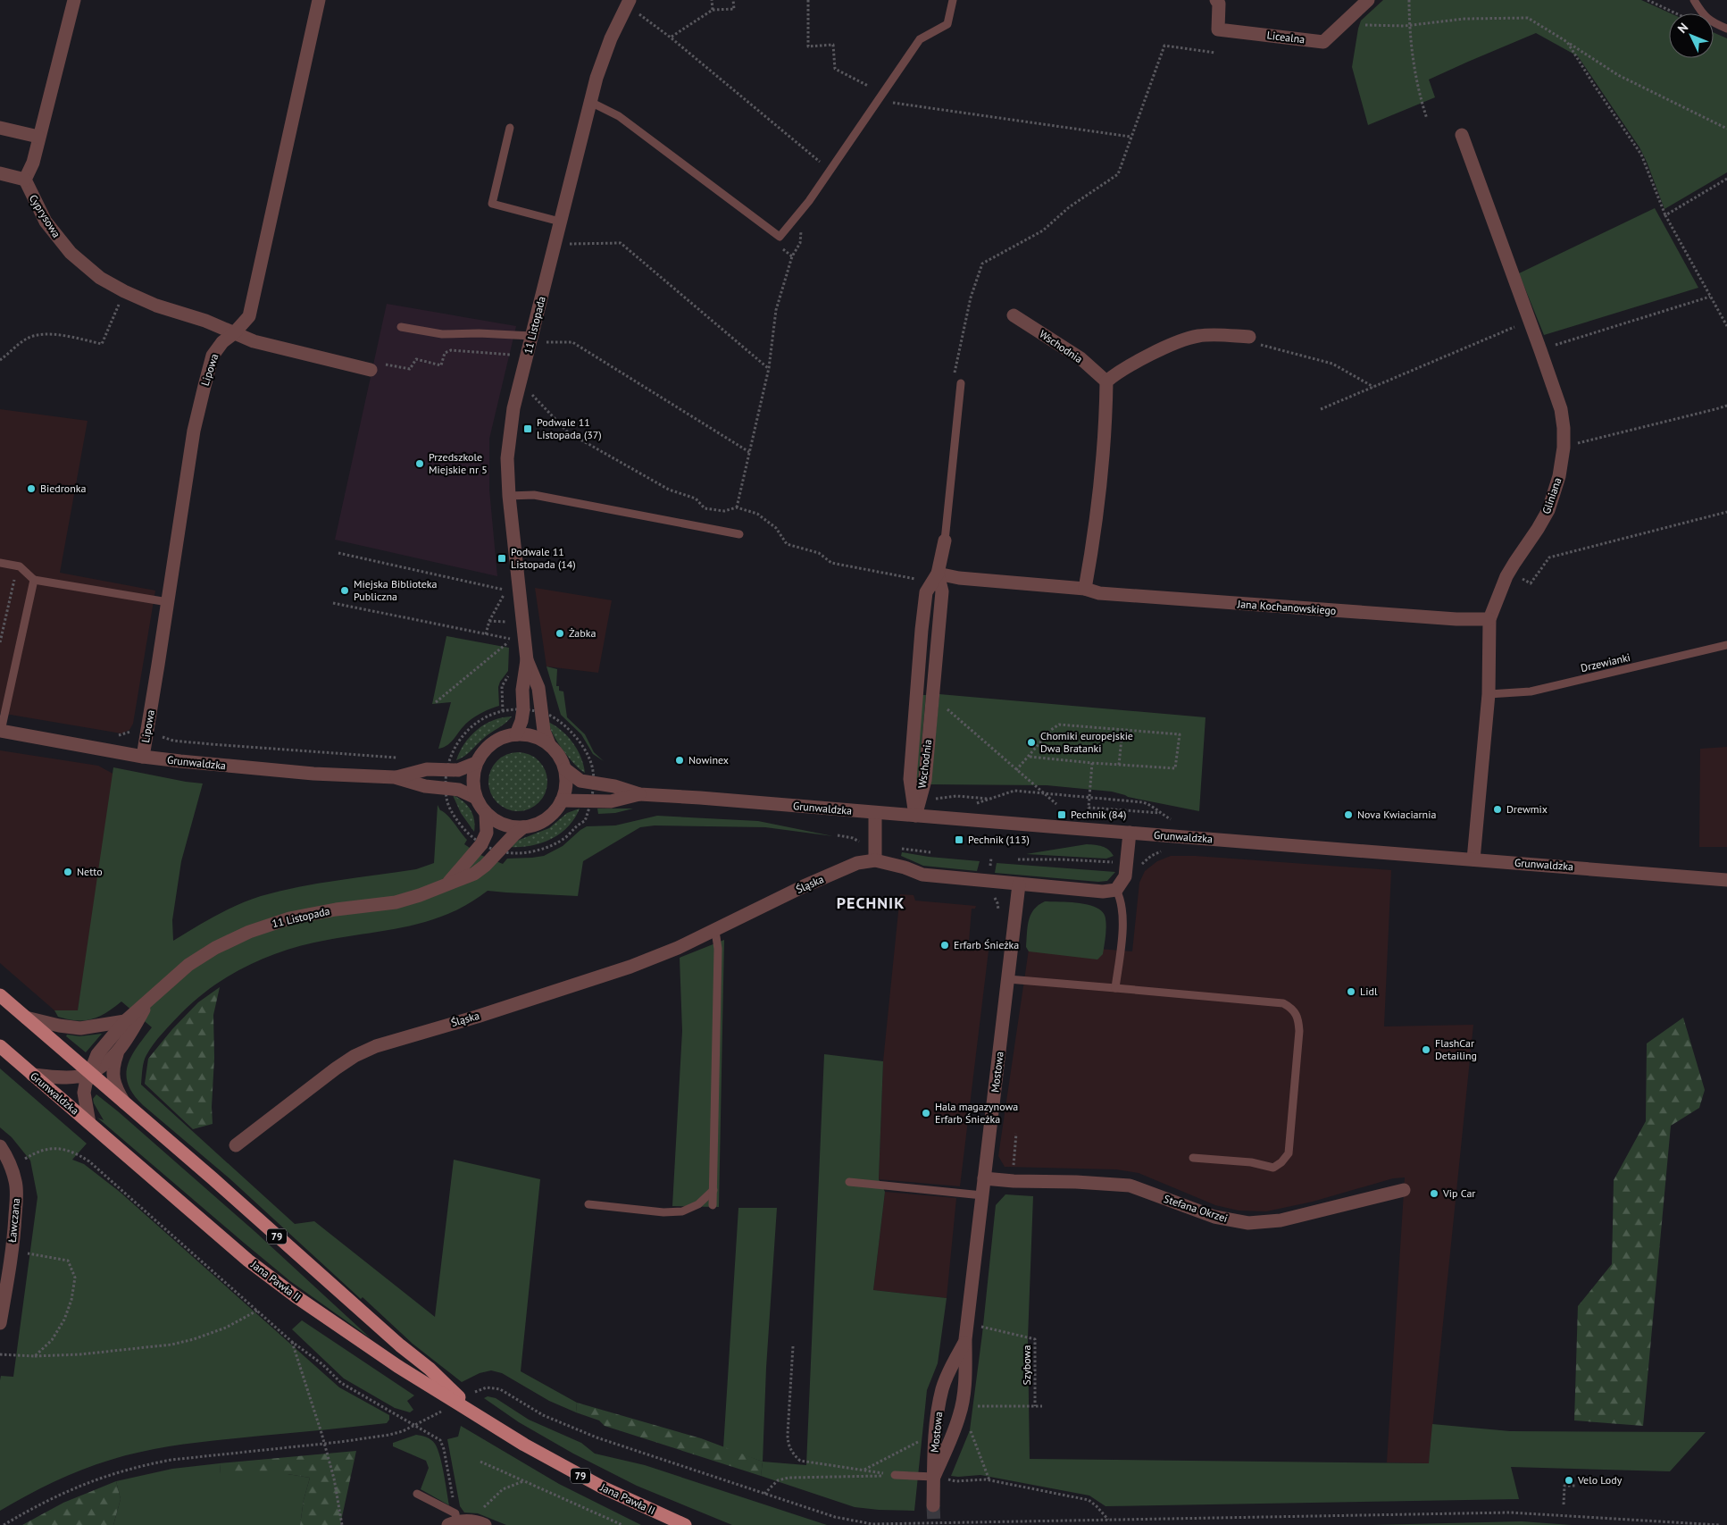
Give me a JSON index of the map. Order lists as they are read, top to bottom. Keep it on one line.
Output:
{"streets":{"main road":["Grunwaldzka","79","Jana Pawła II"],"street":["Licealna","Cyprysowa","11 Listopada","Wschodnia","Lipowa","Gliniana","Jana Kochanowskiego","Śląska","Mostowa","Stefana Okrzei","Ławczana"],"lane":["Drzewianki"],"path":["Szybowa"]},"crossings":[["Cyprysowa","Lipowa"],["11 Listopada","Grunwaldzka"],["11 Listopada","79"],["11 Listopada","Jana Pawła II"],["Wschodnia","Jana Kochanowskiego"],["Wschodnia","Grunwaldzka"],["Lipowa","Grunwaldzka"],["Gliniana","Jana Kochanowskiego"],["Gliniana","Drzewianki"],["Gliniana","Grunwaldzka"],["Grunwaldzka","Jana Pawła II"],["Mostowa","Stefana Okrzei"],["Mostowa","Szybowa"],["79","Jana Pawła II"]],"districts":["PECHNIK"],"places":{"transit":["Podwale 11 Listopada (37)","Podwale 11 Listopada (14)","Pechnik (84)","Pechnik (113)"],"other":["Przedszkole Miejskie nr 5","Biedronka","Miejska Biblioteka Publiczna","Żabka","Chomiki europejskie Dwa Bratanki","Nowinex","Drewmix","Nova Kwiaciarnia","Netto","Erfarb Śnieżka","Lidl","FlashCar Detailing","Hala magazynowa Erfarb Śnieżka","Vip Car","Velo Lody"]},"north":"top left"}
